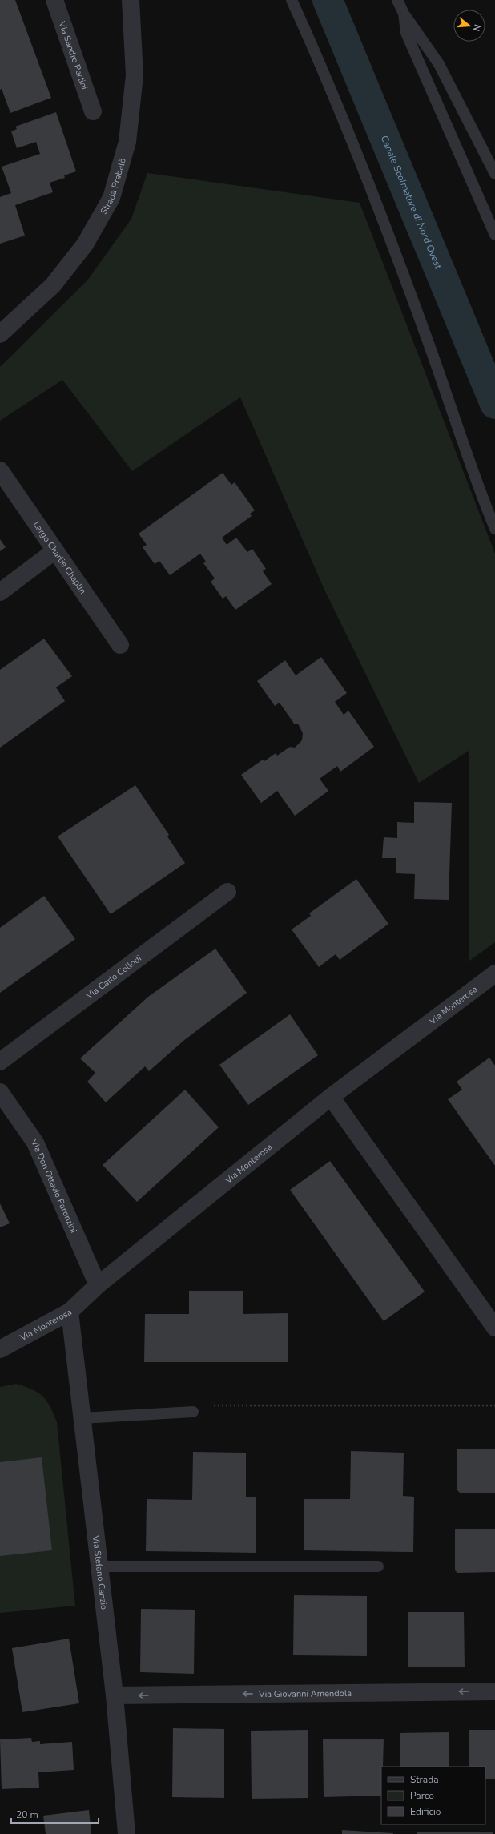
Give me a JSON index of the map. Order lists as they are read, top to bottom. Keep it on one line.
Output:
{"streets":{"street":["Via Sandro Pertini","Strada Prabalò","Largo Charlie Chaplin","Via Carlo Collodi","Via Monterosa","Via Don Ottavio Paronzini","Via Stefano Canzio","Via Giovanni Amendola"]},"crossings":[["Via Monterosa","Via Don Ottavio Paronzini"],["Via Monterosa","Via Stefano Canzio"],["Via Stefano Canzio","Via Giovanni Amendola"]],"one_way":["Via Giovanni Amendola"],"water":["Canale Scolmatore di Nord Ovest"],"legend":["Strada","Parco","Edificio"],"scale_bar":"20 m","north":"right"}
